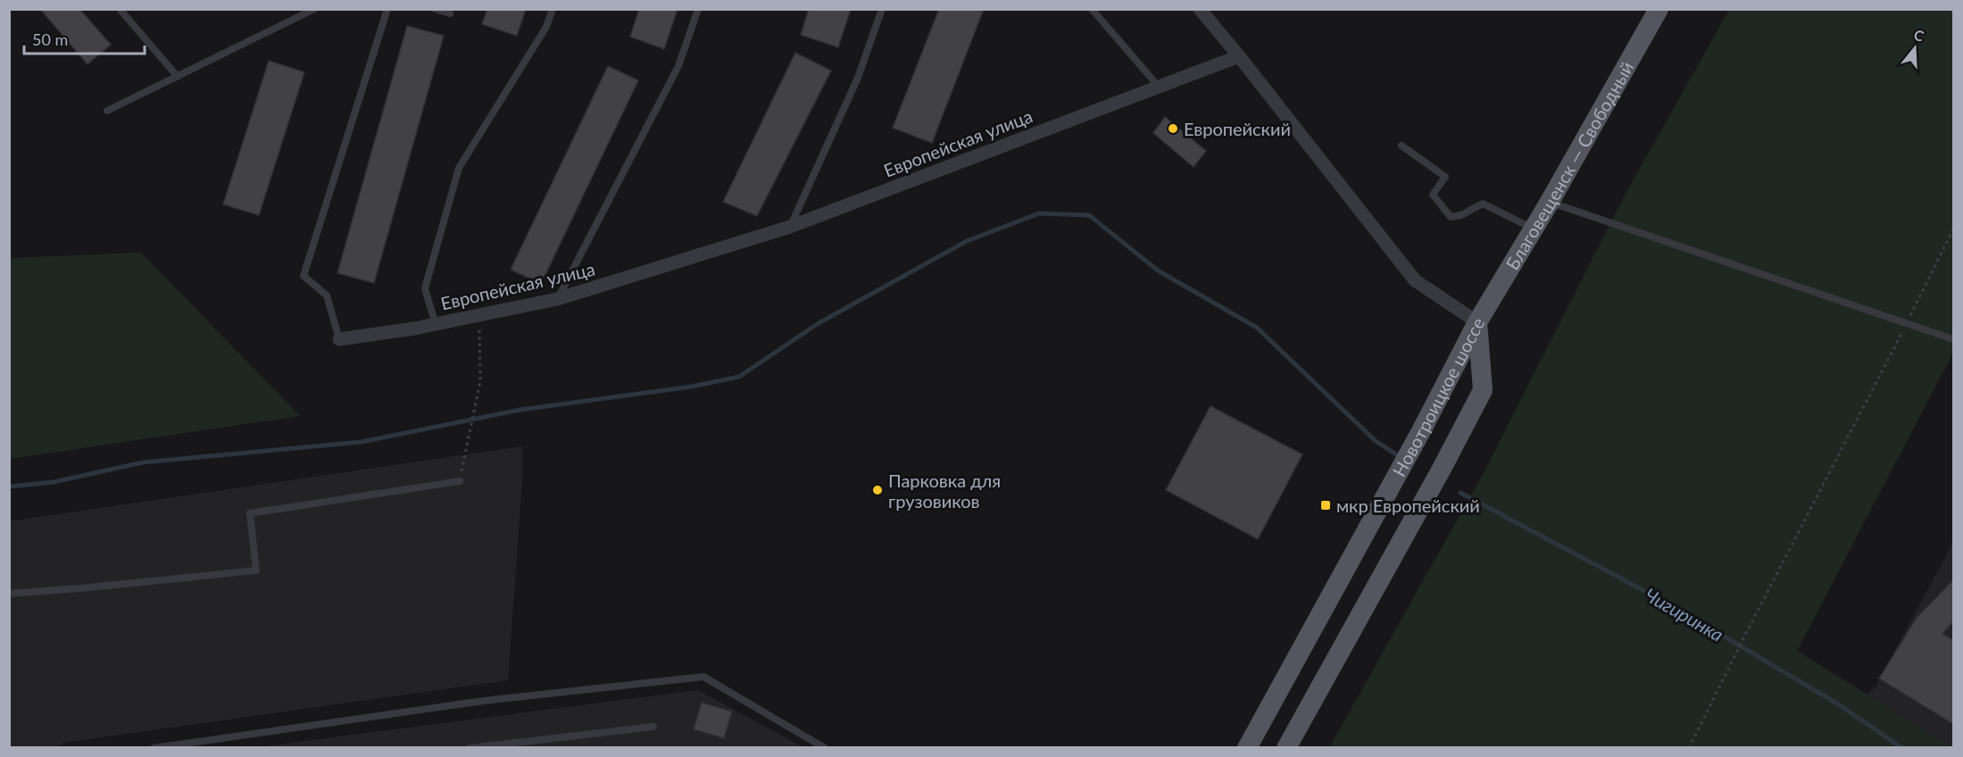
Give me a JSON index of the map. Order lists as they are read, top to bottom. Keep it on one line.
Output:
{"streets":{"main road":["Благовещенск — Свободный","Новотроицкое шоссе"],"street":["Европейская улица"]},"crossings":[["Благовещенск — Свободный","Новотроицкое шоссе"]],"water":["Чигиринка"],"places":{"other":["Европейский","Парковка для грузовиков"],"transit":["мкр Европейский"]},"scale_bar":"50 m","north":"top"}
